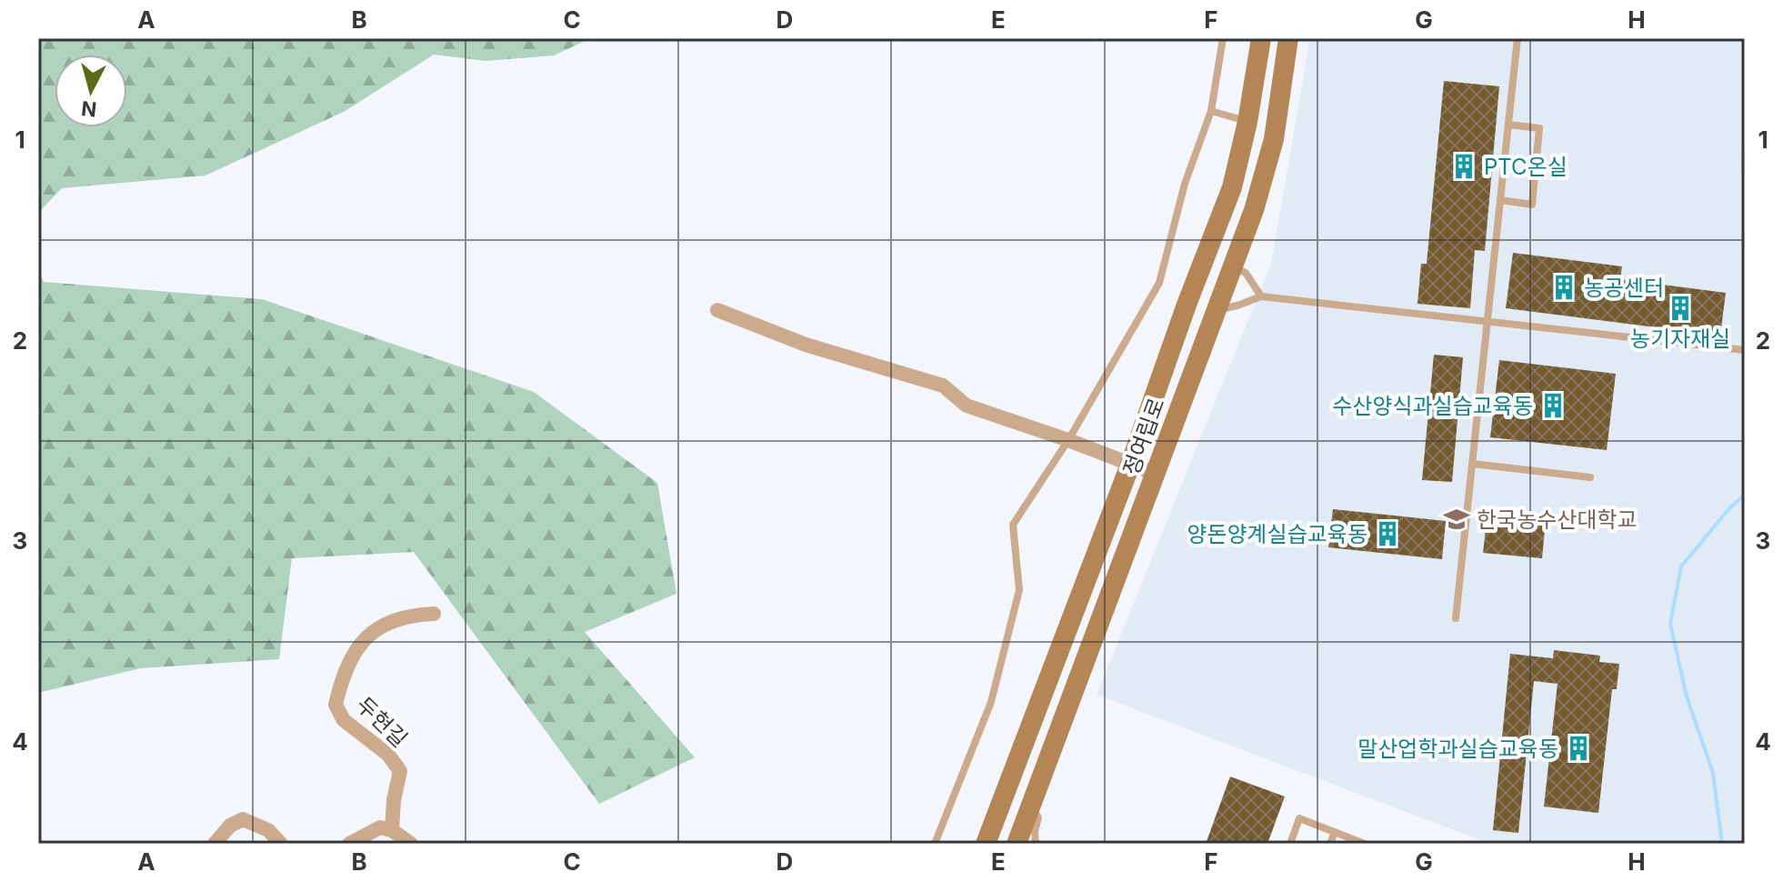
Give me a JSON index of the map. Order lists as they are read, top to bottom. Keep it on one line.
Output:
{"streets":{"street":["정여립로","두현길"]},"places":{"building":["PTC온실","농공센터","농기자재실","수산양식과실습교육동","양돈양계실습교육동","말산업학과실습교육동"],"school or university":["한국농수산대학교"]},"north":"bottom","grid":{"columns":["A","B","C","D","E","F","G","H"],"rows":["1","2","3","4"]}}
